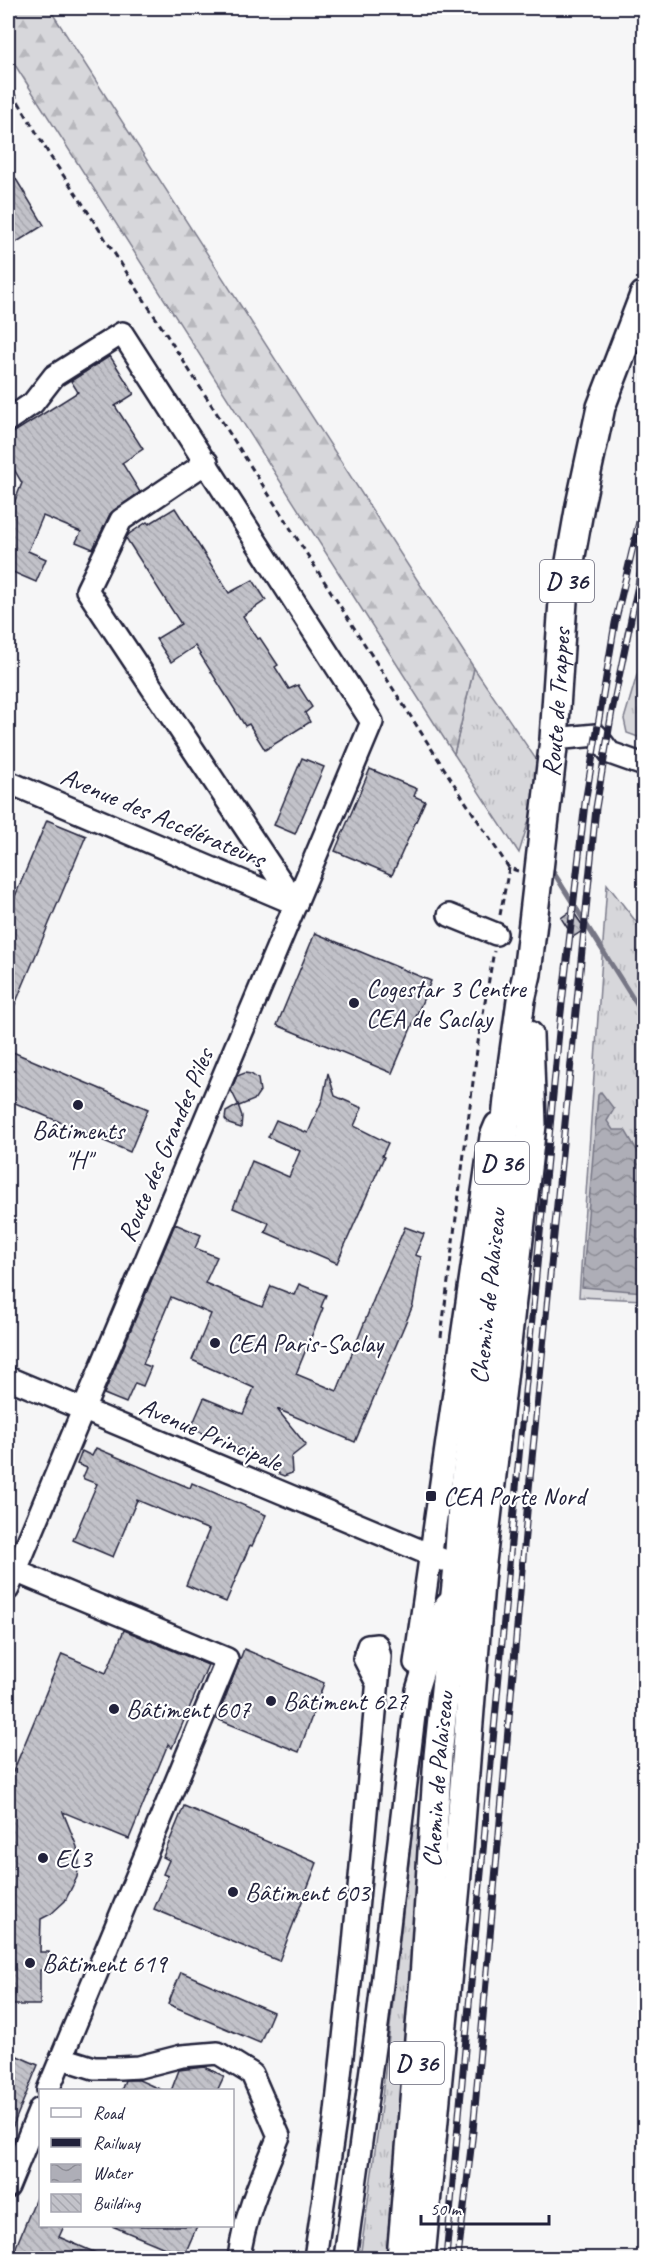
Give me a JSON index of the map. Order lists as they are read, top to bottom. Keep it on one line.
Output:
{"streets":{"main road":["D 36","Route de Trappes","Chemin de Palaiseau"],"street":["Avenue des Accélérateurs","Route des Grandes Piles","Avenue Principale"]},"crossings":[["Route de Trappes","Chemin de Palaiseau"],["Avenue des Accélérateurs","Route des Grandes Piles"],["Route des Grandes Piles","Avenue Principale"]],"places":{"other":["Cogestar 3 Centre CEA de Saclay","Bâtiments \"H\"","CEA Paris-Saclay","Bâtiment 627","Bâtiment 607","EL3","Bâtiment 603","Bâtiment 619"],"transit":["CEA Porte Nord"]},"legend":["Road","Railway","Water","Building"],"scale_bar":"50 m"}
